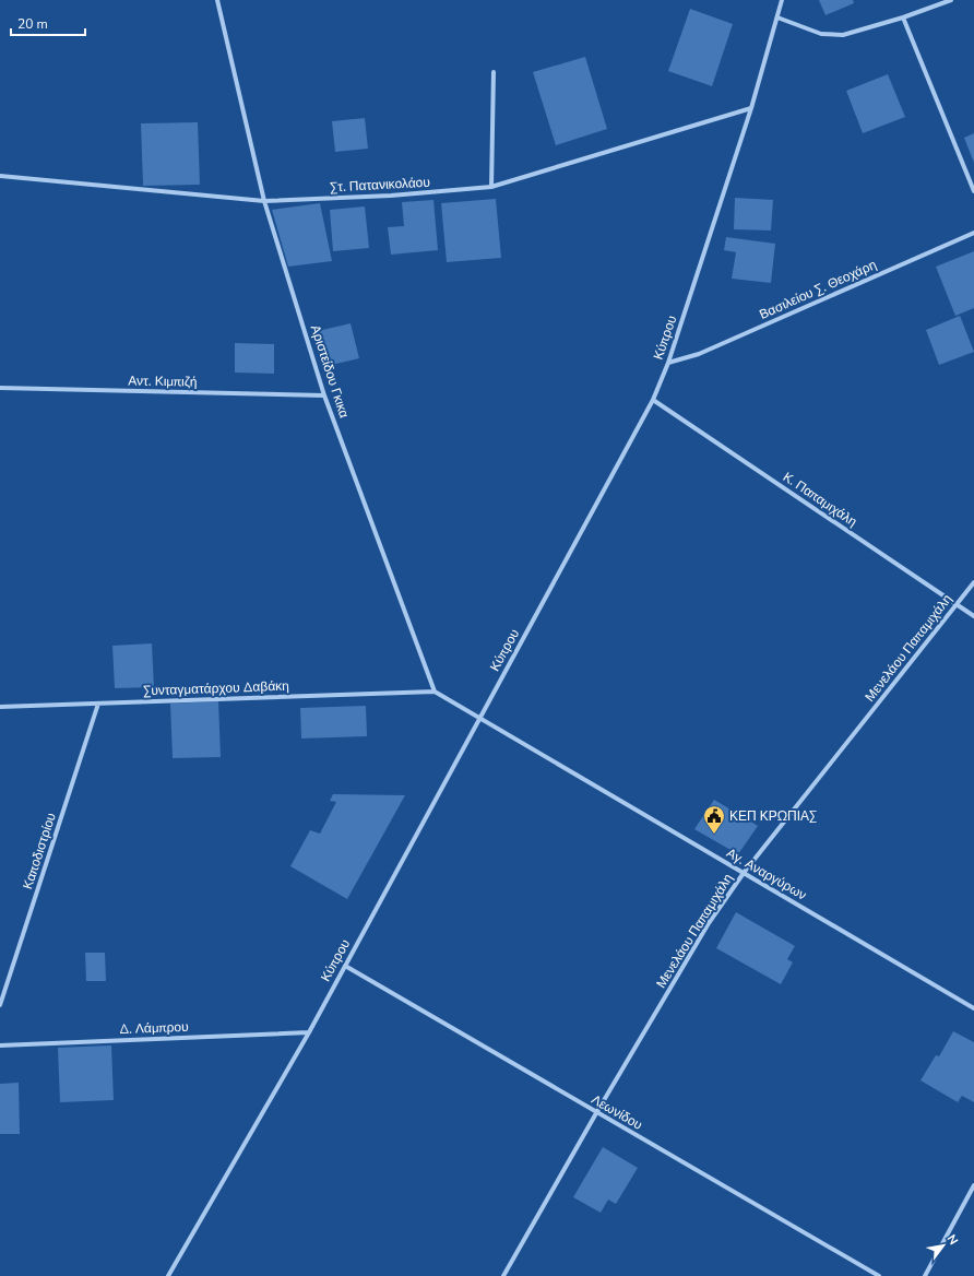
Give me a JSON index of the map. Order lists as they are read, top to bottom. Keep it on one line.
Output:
{"streets":{"street":["Στ. Πατανικολάου","Βασιλείου Σ. Θεοχάρη","Κύπρου","Αριστείδου Γκικα","Αντ. Κιμπιζή","Κ. Παπαμιχάλη","Μενελάου Παπαμιχάλη","Συνταγματάρχου Δαβάκη","Καποδιστρίου","Αγ. Αναργύρων","Δ. Λάμπρου","Λεωνίδου"]},"crossings":[["Στ. Πατανικολάου","Κύπρου"],["Στ. Πατανικολάου","Αριστείδου Γκικα"],["Βασιλείου Σ. Θεοχάρη","Κύπρου"],["Κύπρου","Κ. Παπαμιχάλη"],["Κύπρου","Αγ. Αναργύρων"],["Κύπρου","Δ. Λάμπρου"],["Κύπρου","Λεωνίδου"],["Αριστείδου Γκικα","Αντ. Κιμπιζή"],["Αριστείδου Γκικα","Συνταγματάρχου Δαβάκη"],["Κ. Παπαμιχάλη","Μενελάου Παπαμιχάλη"],["Μενελάου Παπαμιχάλη","Αγ. Αναργύρων"],["Μενελάου Παπαμιχάλη","Λεωνίδου"],["Συνταγματάρχου Δαβάκη","Καποδιστρίου"]],"places":{"public building":["ΚΕΠ ΚΡΩΠΙΑΣ"]},"scale_bar":"20 m","north":"top right"}
